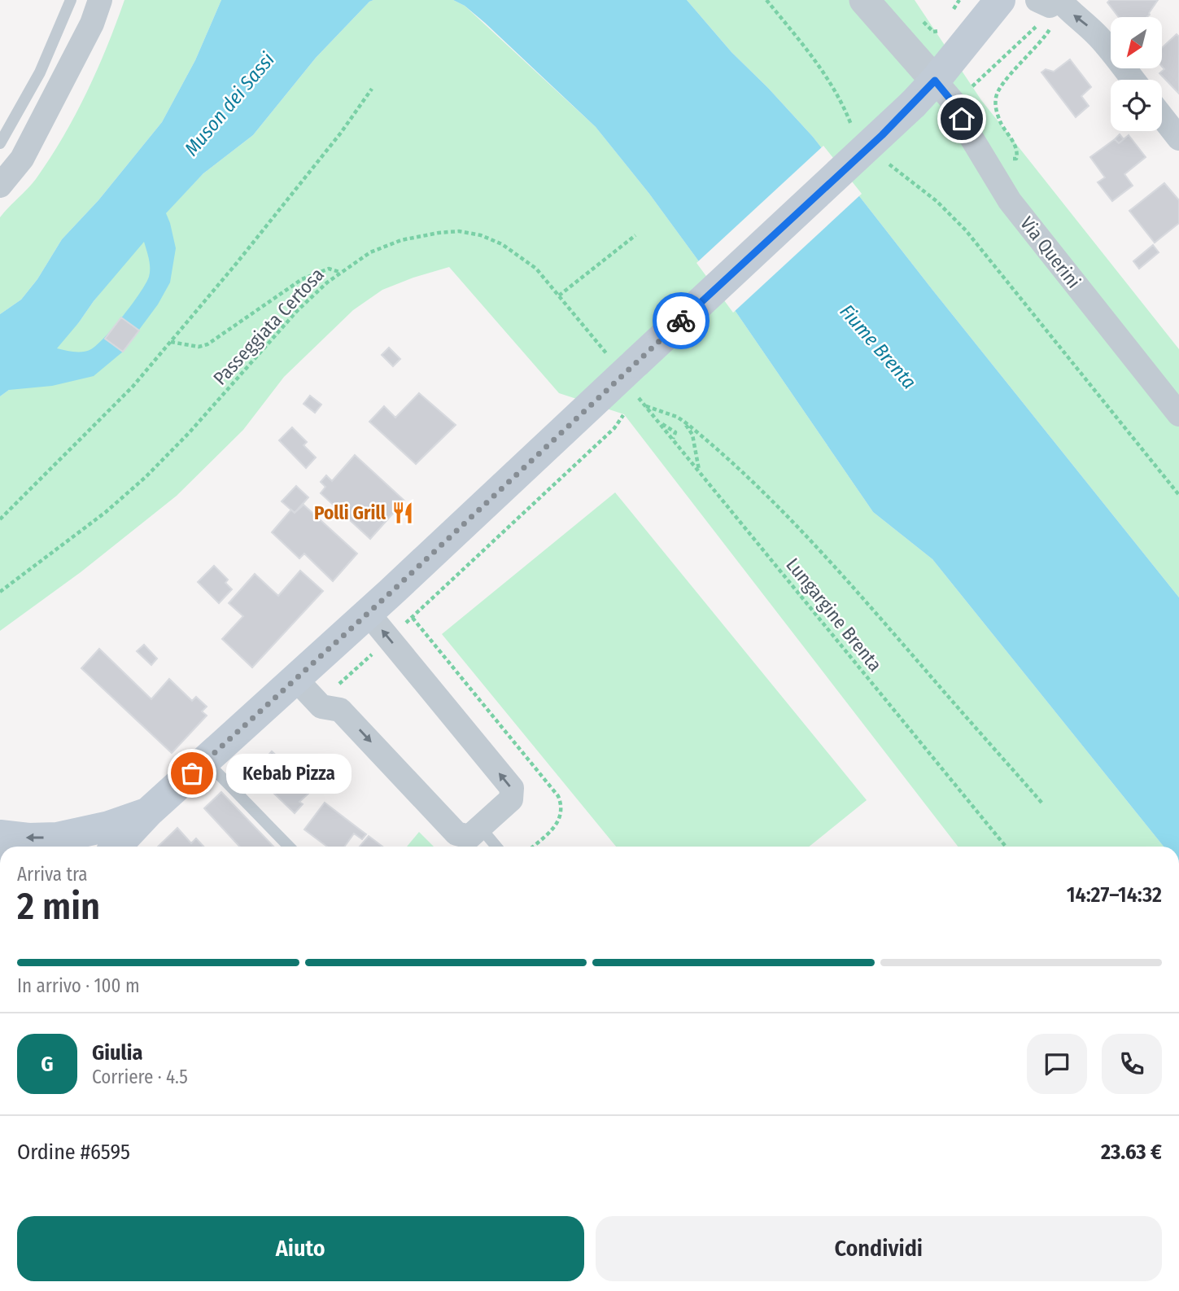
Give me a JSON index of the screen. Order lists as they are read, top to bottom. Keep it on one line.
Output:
{"streets":{"street":["Via Querini"],"path":["Passeggiata Certosa","Lungargine Brenta"]},"water":["Muson dei Sassi","Fiume Brenta"],"places":{"restaurant":["Polli Grill"],"other":["Kebab Pizza"]},"north":"bottom left","page":{"bubble":"Kebab Pizza","heading":["2 min","Arriva tra","14:27–14:32"],"panel":["Giulia","Corriere · 4.5","Ordine #6595","23.63 €"],"bar":"In arrivo · 100 m","round":"G","buttons":["Aiuto","Condividi"]}}
